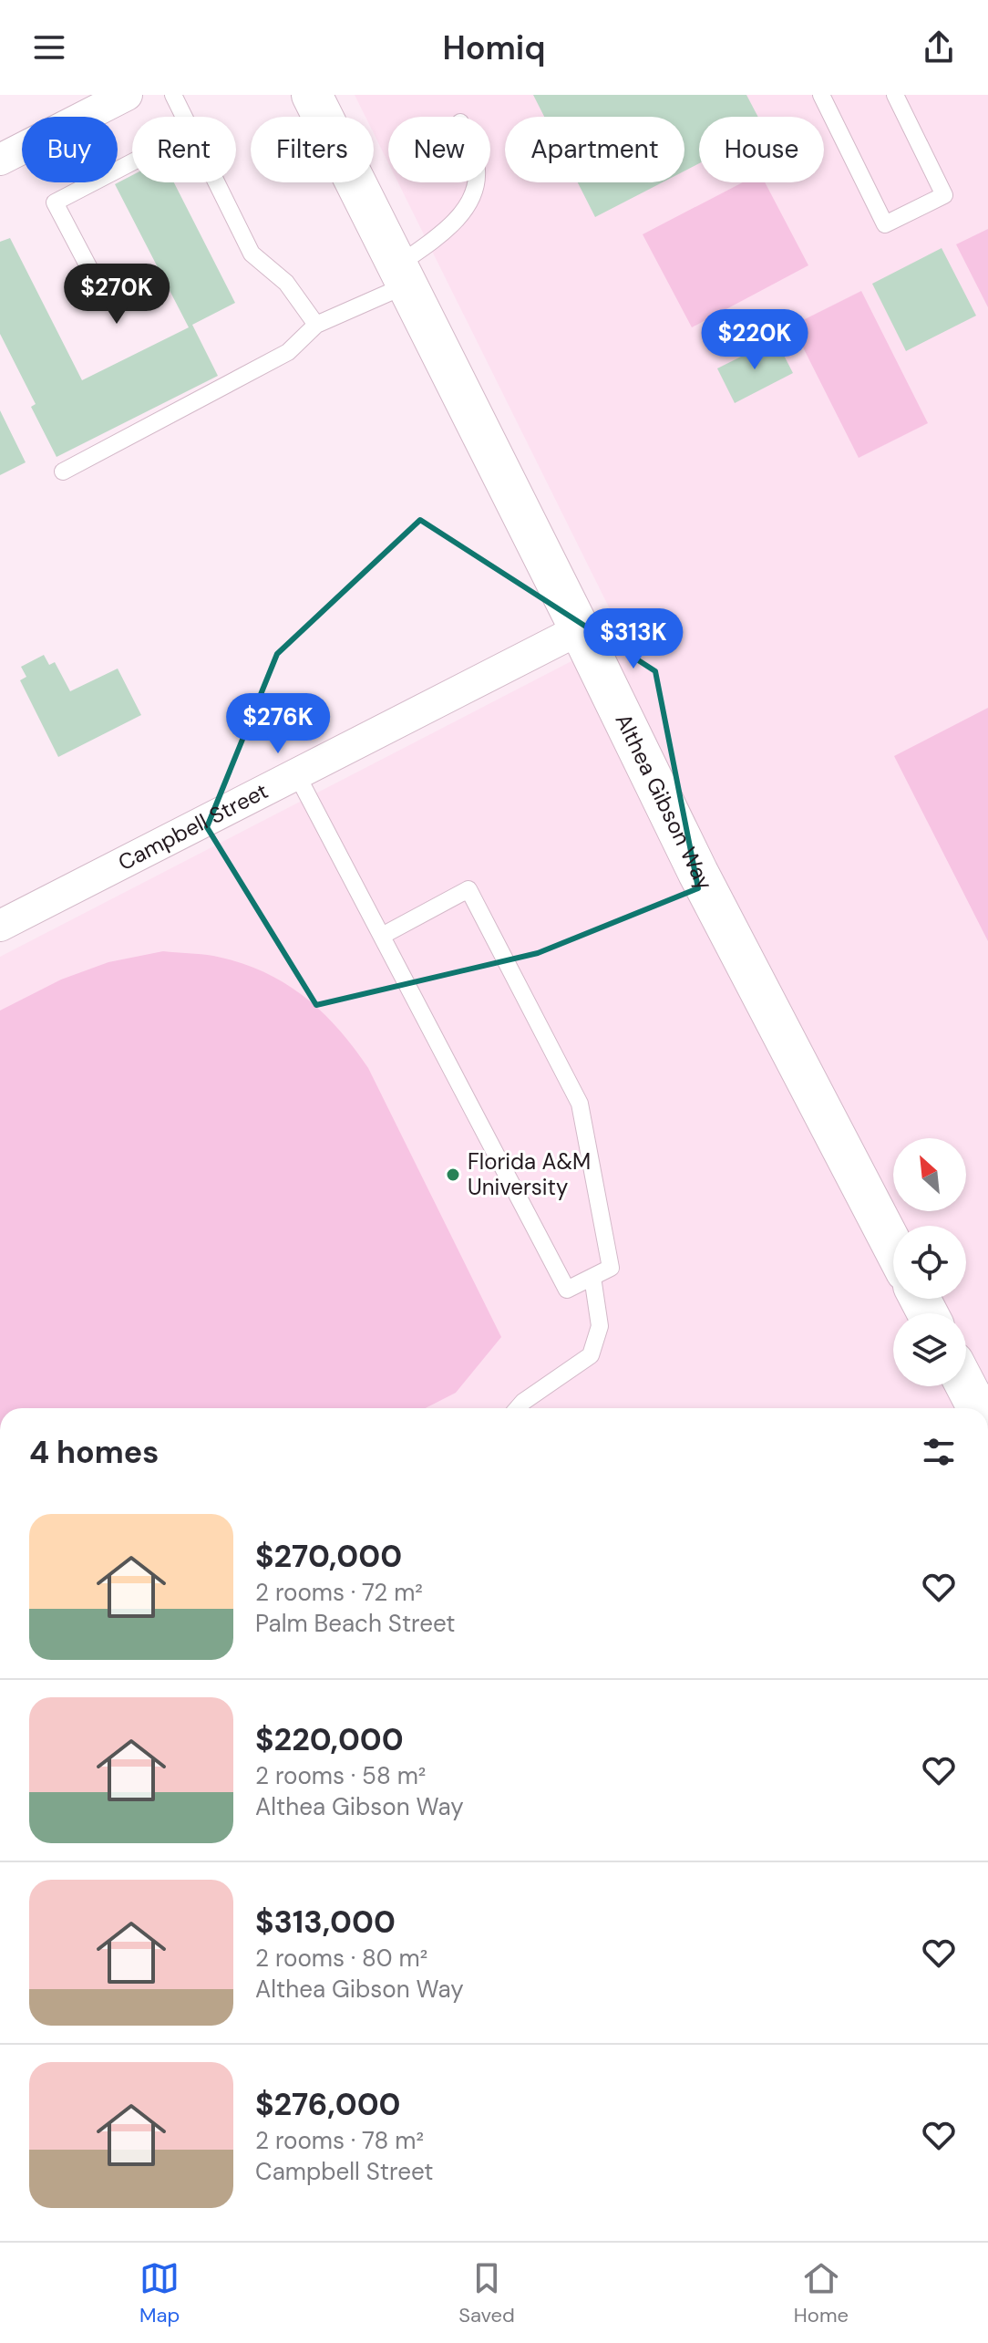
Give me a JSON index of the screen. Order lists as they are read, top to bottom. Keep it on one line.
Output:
{"streets":{"street":["Althea Gibson Way","Campbell Street"]},"crossings":[["Althea Gibson Way","Campbell Street"]],"places":["Florida A&M University"],"north":"top left","page":{"header":"Homiq","chip":["Buy","Rent","Filters","New","Apartment","House"],"price":["$270K","$220K","$313K","$276K"],"heading":"4 homes","list":[{"name":"$270,000","note":"2 rooms · 72 m² · Palm Beach Street"},{"name":"$220,000","note":"2 rooms · 58 m² · Althea Gibson Way"},{"name":"$313,000","note":"2 rooms · 80 m² · Althea Gibson Way"},{"name":"$276,000","note":"2 rooms · 78 m² · Campbell Street"}],"tabs":["Map","Saved","Home"]}}
